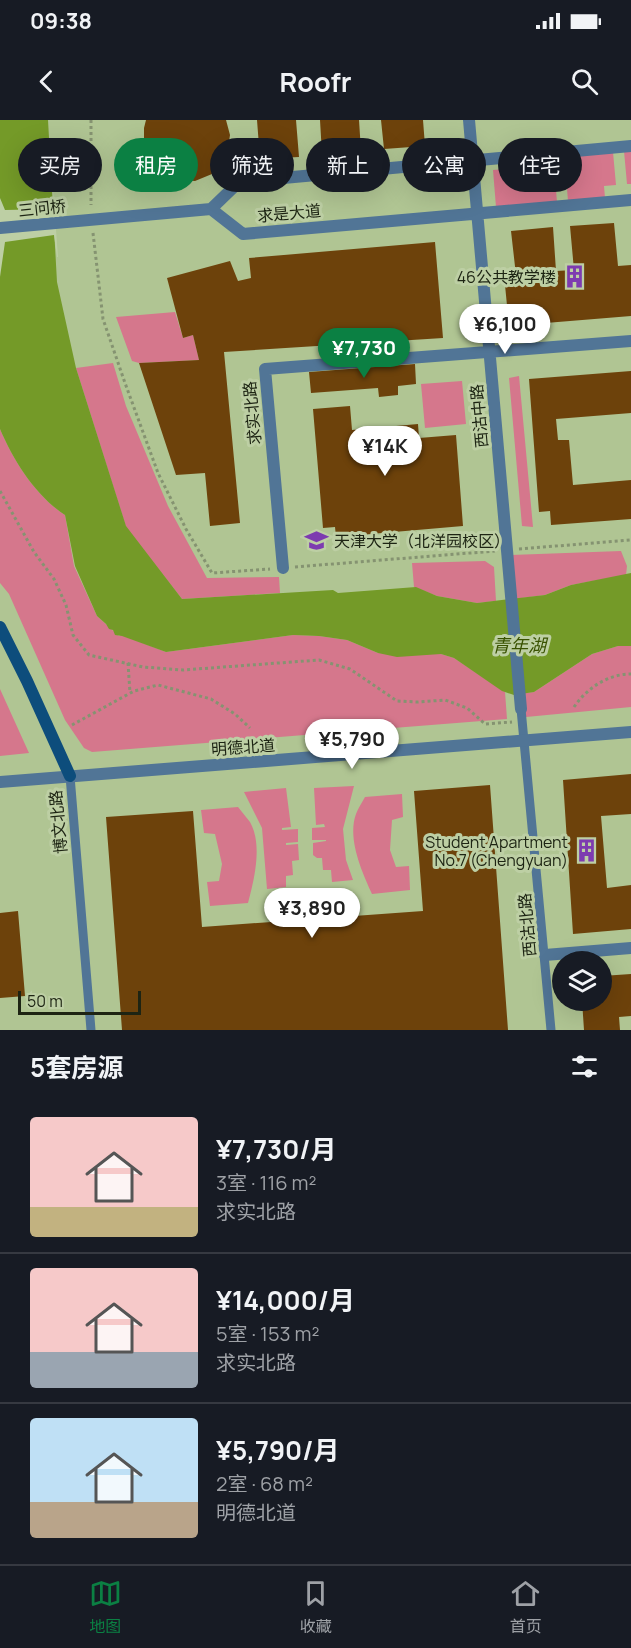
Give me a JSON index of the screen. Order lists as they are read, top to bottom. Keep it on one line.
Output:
{"streets":{"street":["三问桥","求是大道","求实北路","西沽中路","明德北道","博文北路"],"lane":["西沽北路"]},"crossings":[["三问桥","求是大道"],["求是大道","西沽中路"],["求实北路","西沽中路"],["西沽中路","西沽北路"],["明德北道","博文北路"],["明德北道","西沽北路"]],"water":["青年湖"],"places":{"building":["46公共教学楼","Student Apartment No.7 (Chengyuan)"],"school or university":["天津大学（北洋园校区）"]},"scale_bar":"50 m","page":{"status":"09:38","header":"Roofr","chip":["买房","租房","筛选","新上","公寓","住宅"],"price":["¥6,100","¥7,730","¥14K","¥5,790","¥3,890"],"scale":"50 m","heading":"5套房源","list":[{"name":"¥7,730/月","note":"3室 · 116 m² · 求实北路"},{"name":"¥14,000/月","note":"5室 · 153 m² · 求实北路"},{"name":"¥5,790/月","note":"2室 · 68 m² · 明德北道"}],"tabs":["地图","收藏","首页"]}}
